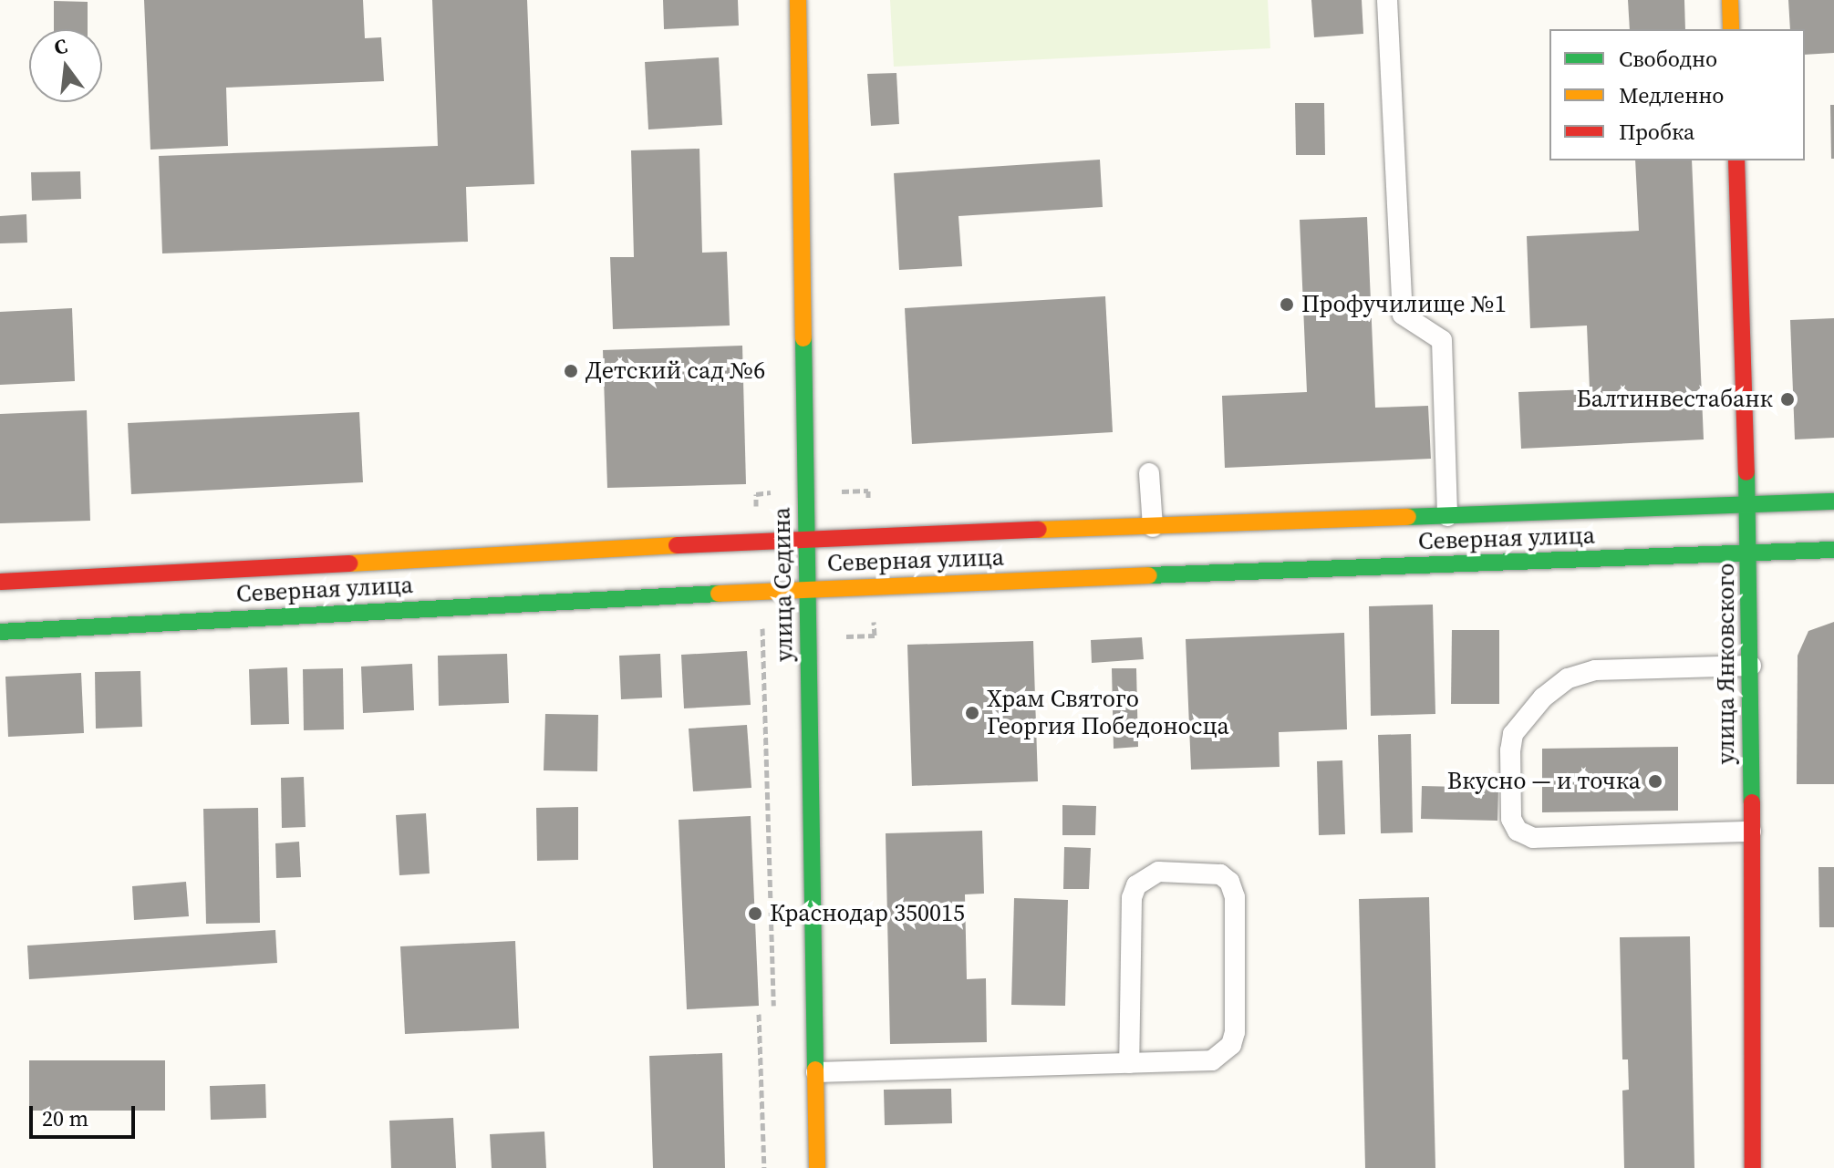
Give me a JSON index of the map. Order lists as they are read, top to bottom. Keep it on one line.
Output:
{"streets":{"main road":["Северная улица","улица Седина","улица Янковского"]},"crossings":[["Северная улица","улица Седина"],["Северная улица","улица Янковского"]],"places":["Профучилище №1","Детский сад №6","Балтинвестабанк","Храм Святого Георгия Победоносца","Вкусно — и точка","Краснодар 350015"],"legend":["Свободно","Медленно","Пробка"],"scale_bar":"20 m","north":"top"}
